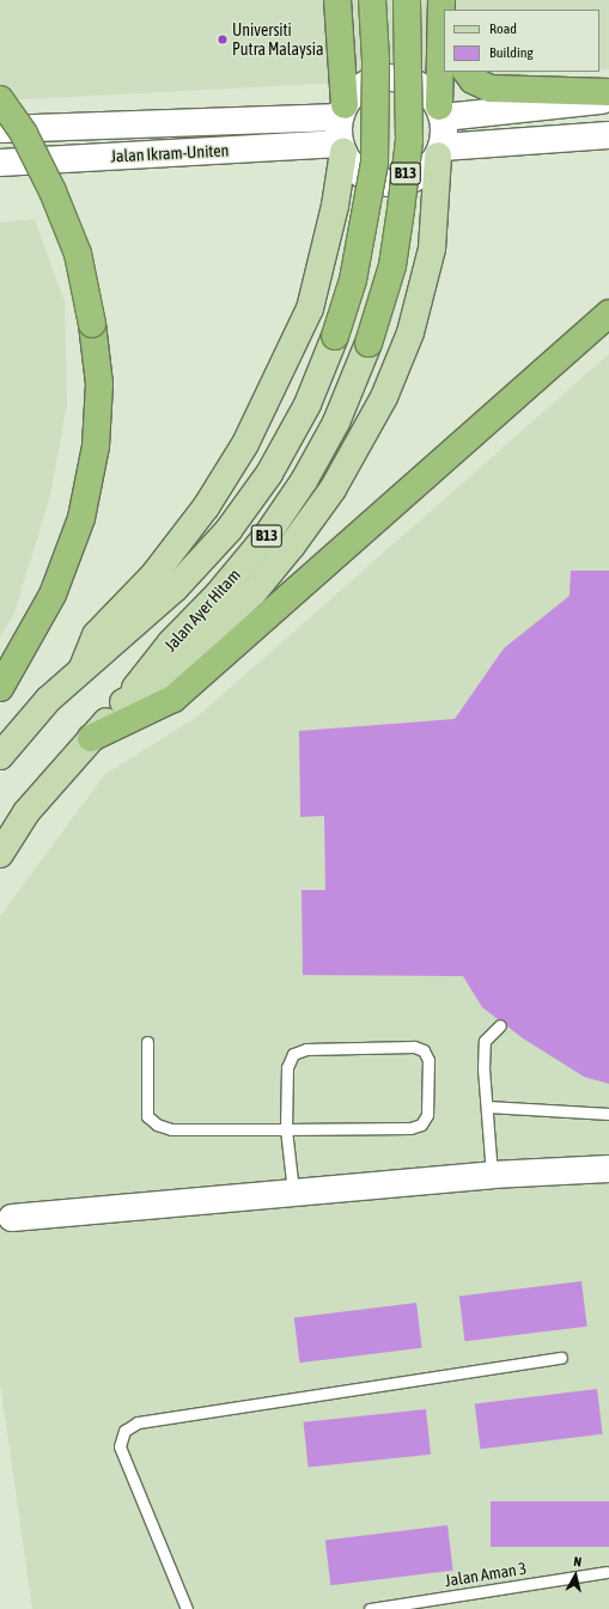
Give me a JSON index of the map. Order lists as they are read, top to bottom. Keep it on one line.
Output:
{"streets":{"highway":["B13"],"main road":["Jalan Ikram-Uniten","Jalan Ayer Hitam"],"lane":["Jalan Aman 3"]},"crossings":[["B13","Jalan Ayer Hitam"]],"places":["Universiti Putra Malaysia"],"legend":["Road","Building"],"north":"top"}
